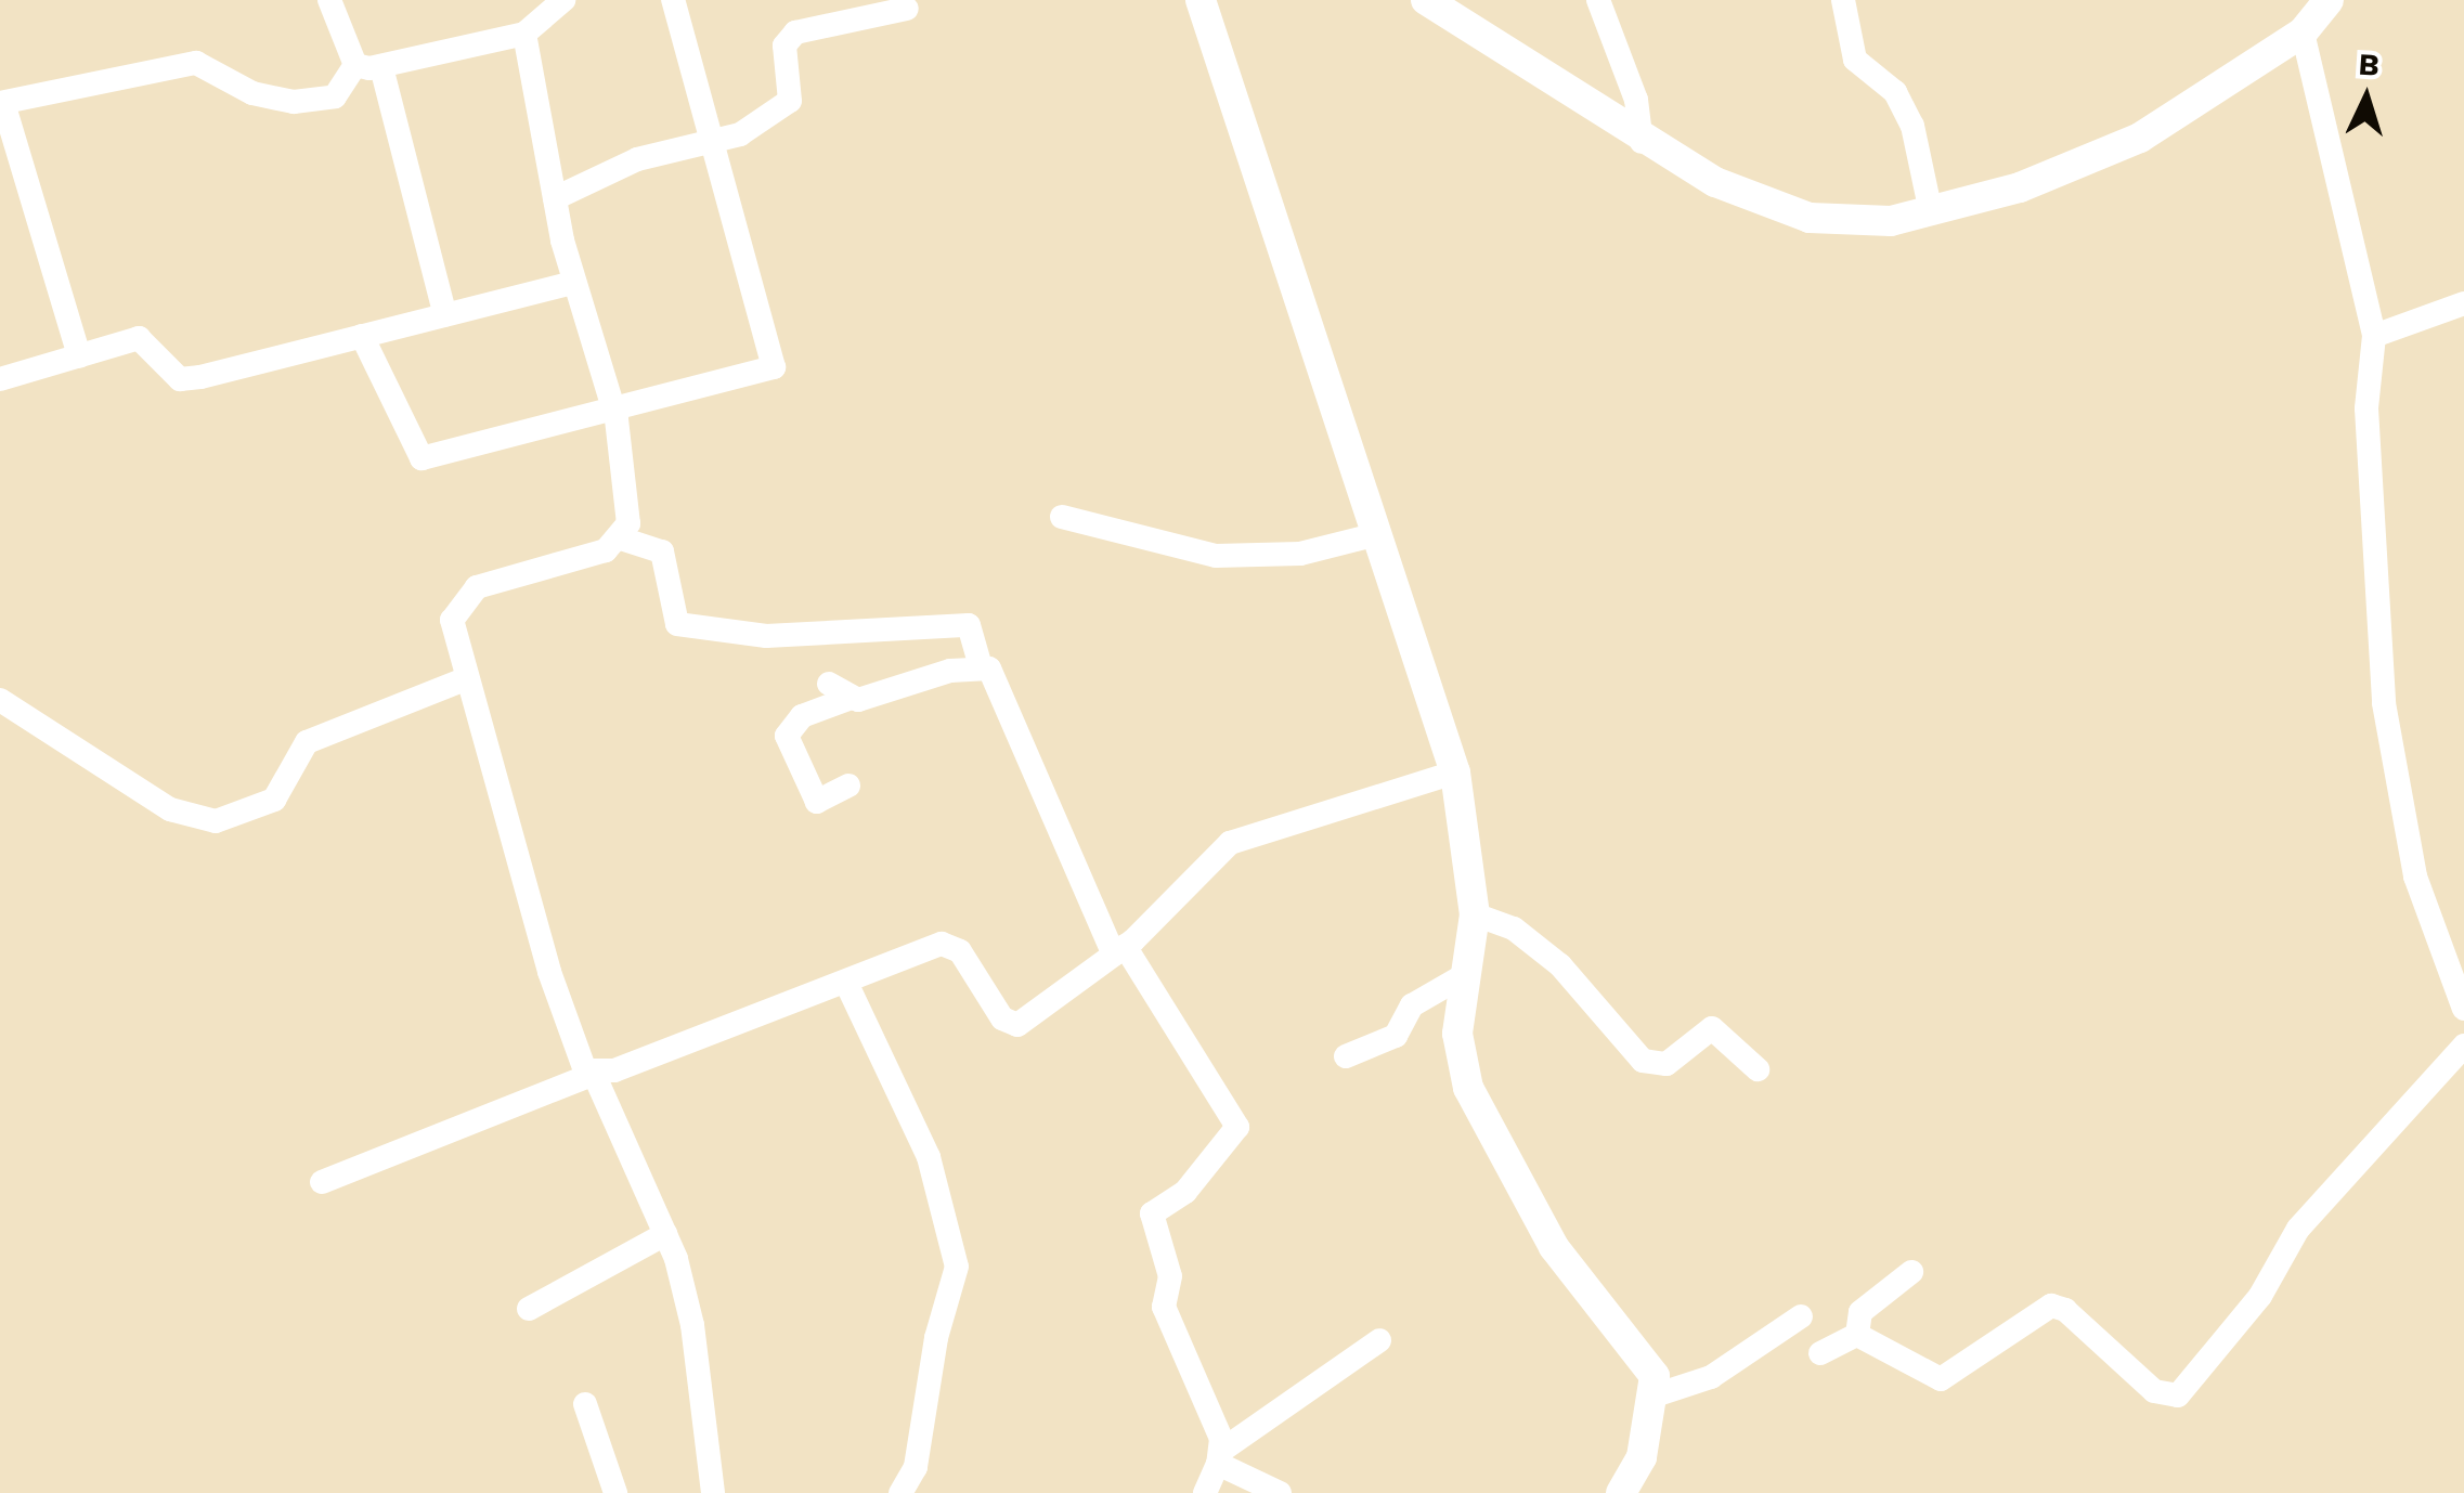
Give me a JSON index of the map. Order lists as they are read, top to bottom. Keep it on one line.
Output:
{"north":"top"}
